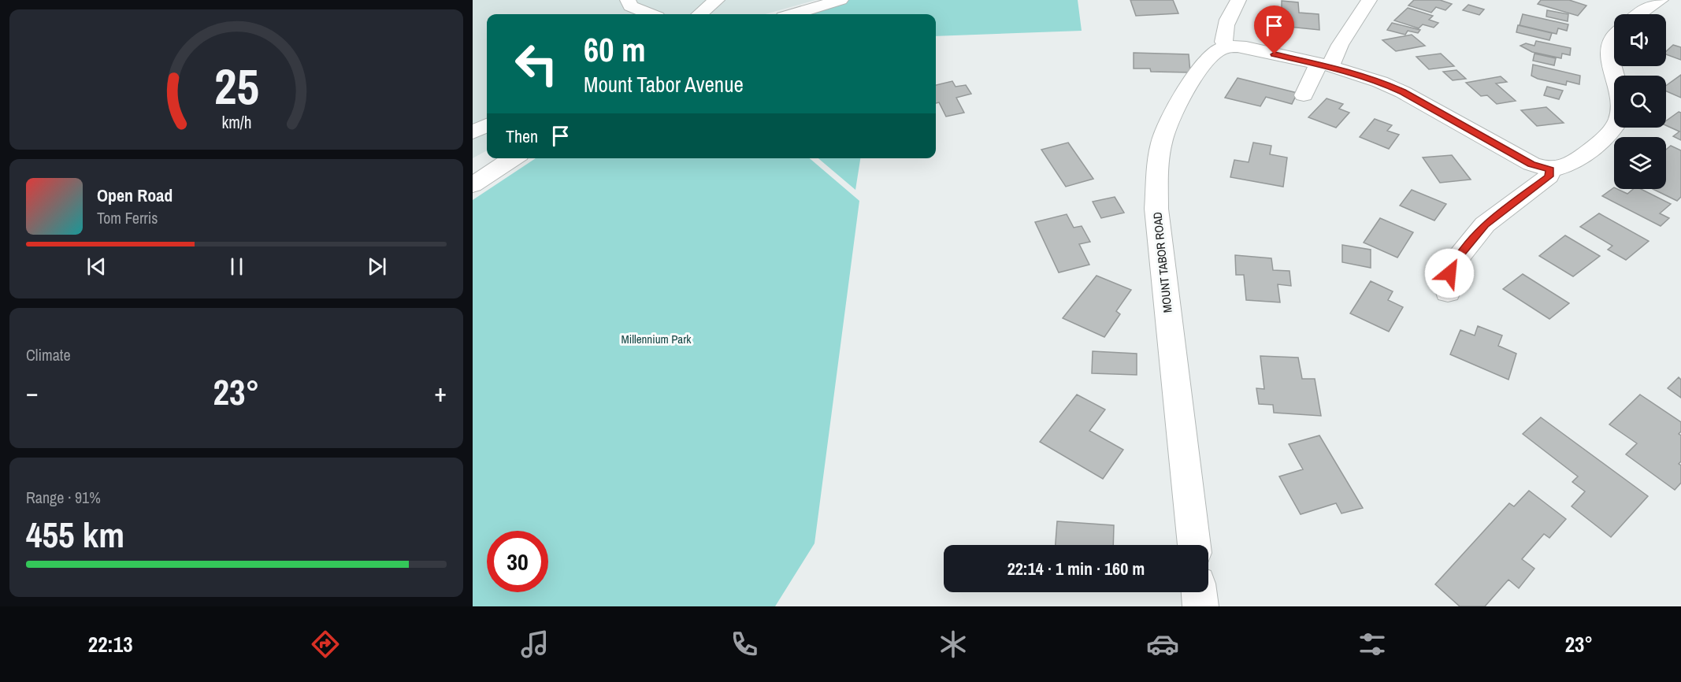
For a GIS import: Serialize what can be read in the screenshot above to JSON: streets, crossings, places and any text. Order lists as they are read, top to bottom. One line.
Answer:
{"streets":{"street":["MOUNT TABOR ROAD"]},"parks":["Millennium Park"],"page":{"turn":["60 m","Mount Tabor Avenue"],"then":"Then","song":["Open Road","Tom Ferris"],"tile":["Climate",["Range · 91%","455 km"]],"heat":["−","23°","+"],"limit":"30","trip":"22:14 · 1 min · 160 m","tabs":["22:13","23°"],"gauge":["25","km/h"]}}
